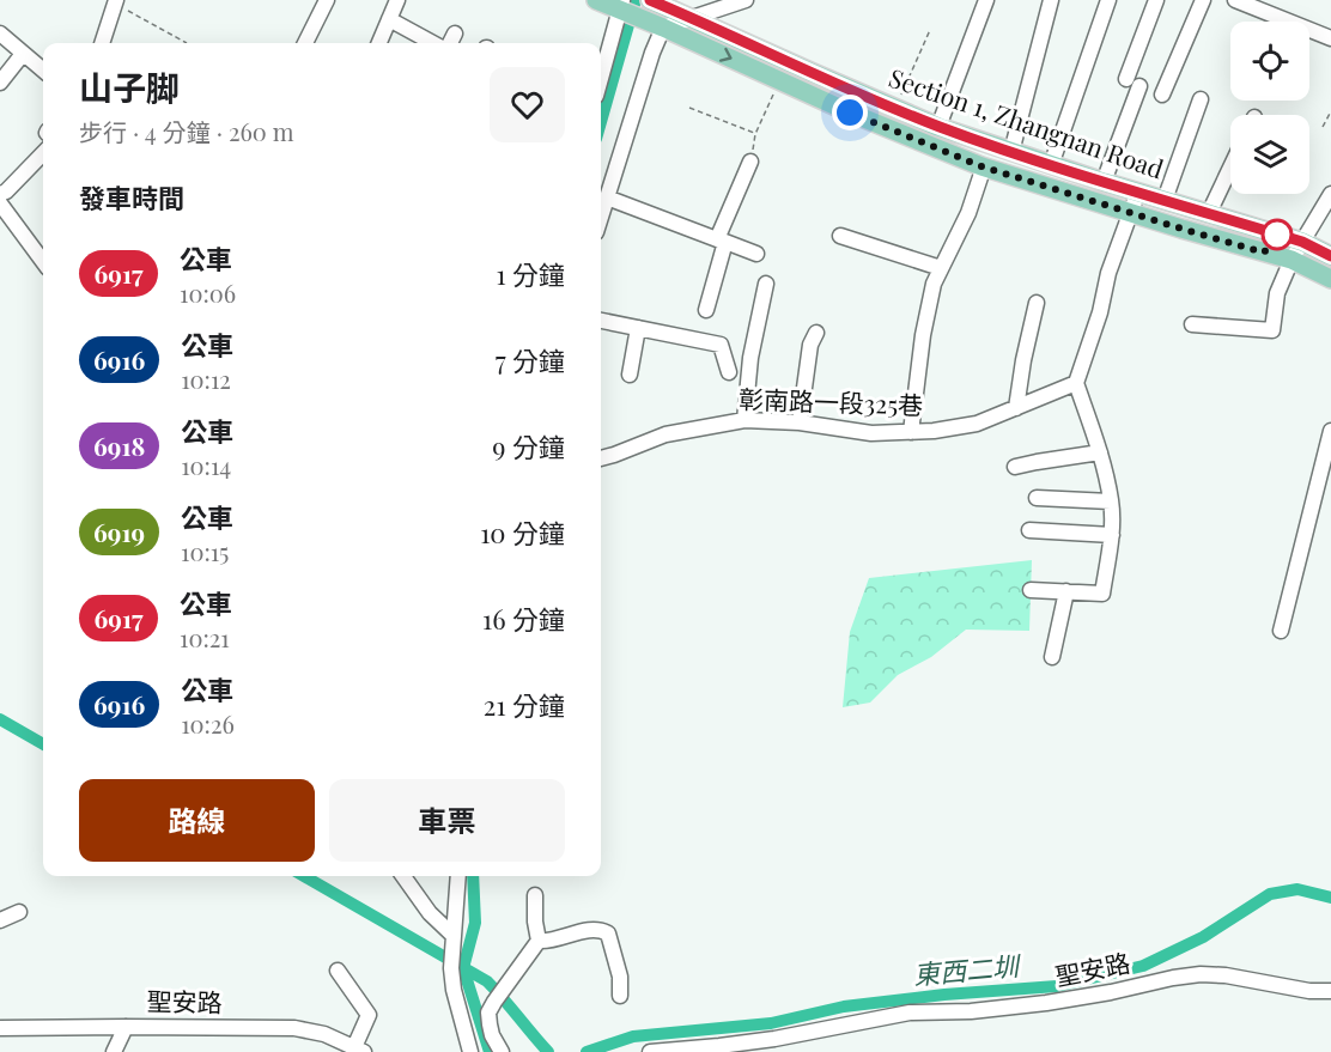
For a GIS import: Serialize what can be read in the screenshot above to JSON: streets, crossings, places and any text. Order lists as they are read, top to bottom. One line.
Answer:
{"streets":{"main road":["Section 1, Zhangnan Road"],"street":["彰南路一段325巷","聖安路"]},"water":["東西二圳"],"lines":["bus line 6917"],"page":{"heading":[["山子脚","步行 · 4 分鐘 · 260 m"],"發車時間"],"list":[{"mark":"6917","name":"公車","note":"10:06","value":"1 分鐘"},{"mark":"6916","name":"公車","note":"10:12","value":"7 分鐘"},{"mark":"6918","name":"公車","note":"10:14","value":"9 分鐘"},{"mark":"6919","name":"公車","note":"10:15","value":"10 分鐘"},{"mark":"6917","name":"公車","note":"10:21","value":"16 分鐘"},{"mark":"6916","name":"公車","note":"10:26","value":"21 分鐘"}],"buttons":["路線","車票"]}}
